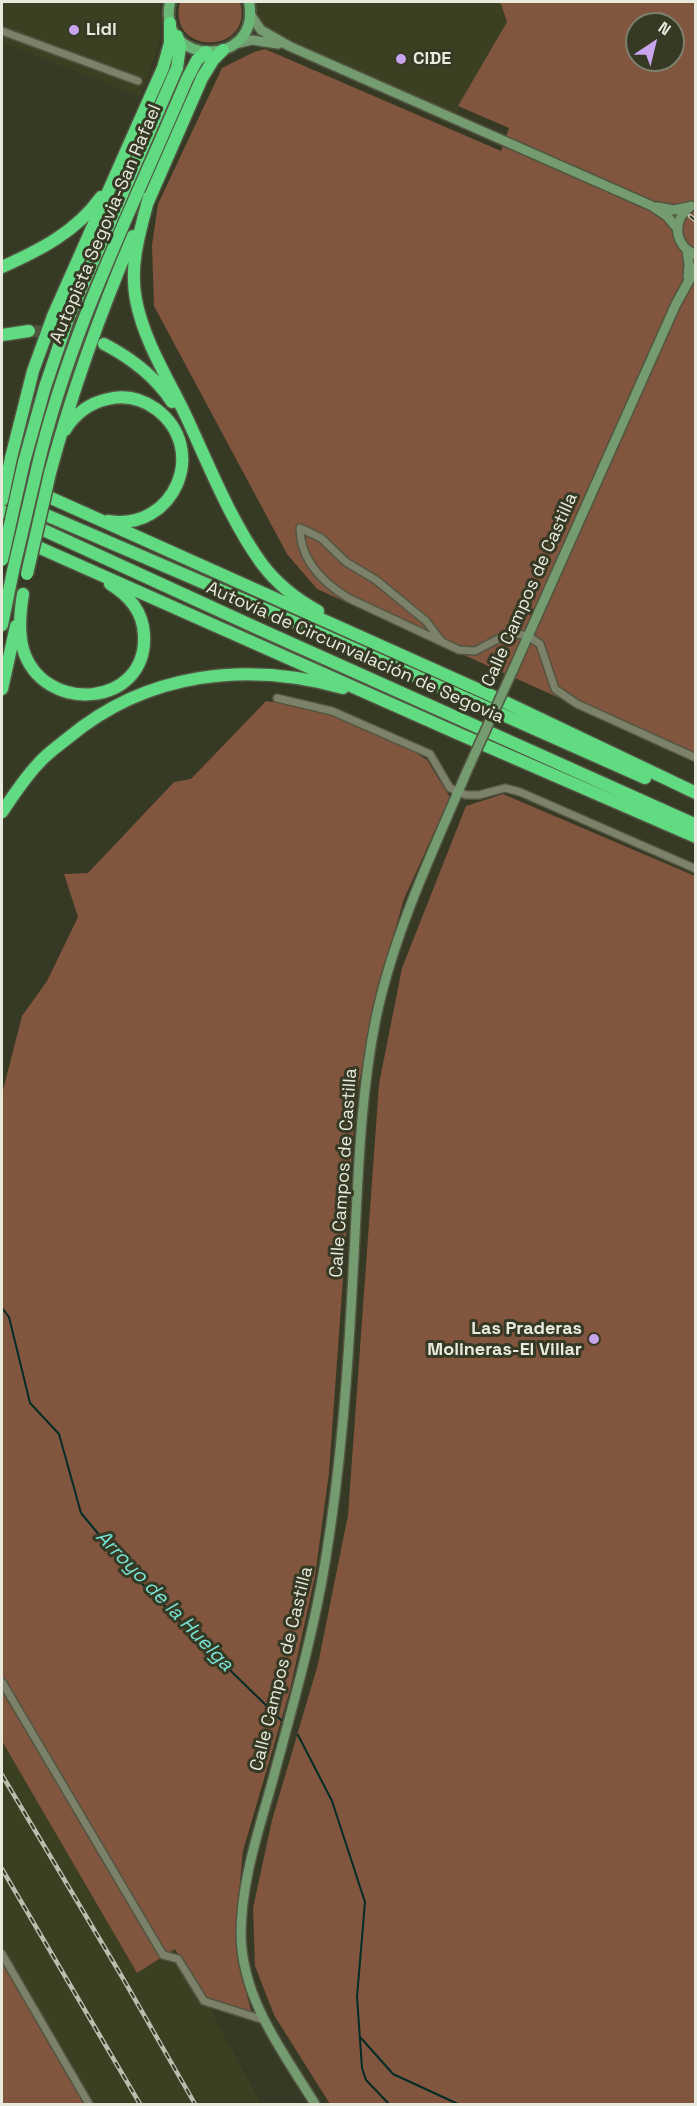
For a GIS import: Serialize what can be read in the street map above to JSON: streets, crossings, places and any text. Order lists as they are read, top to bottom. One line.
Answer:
{"streets":{"highway":["Autopista Segovia-San Rafael","Autovía de Circunvalación de Segovia"],"main road":["Calle Campos de Castilla"]},"water":["Arroyo de la Huelga"],"places":["Lidl","CIDE","Las Praderas Molineras-El Villar"],"north":"top right"}
